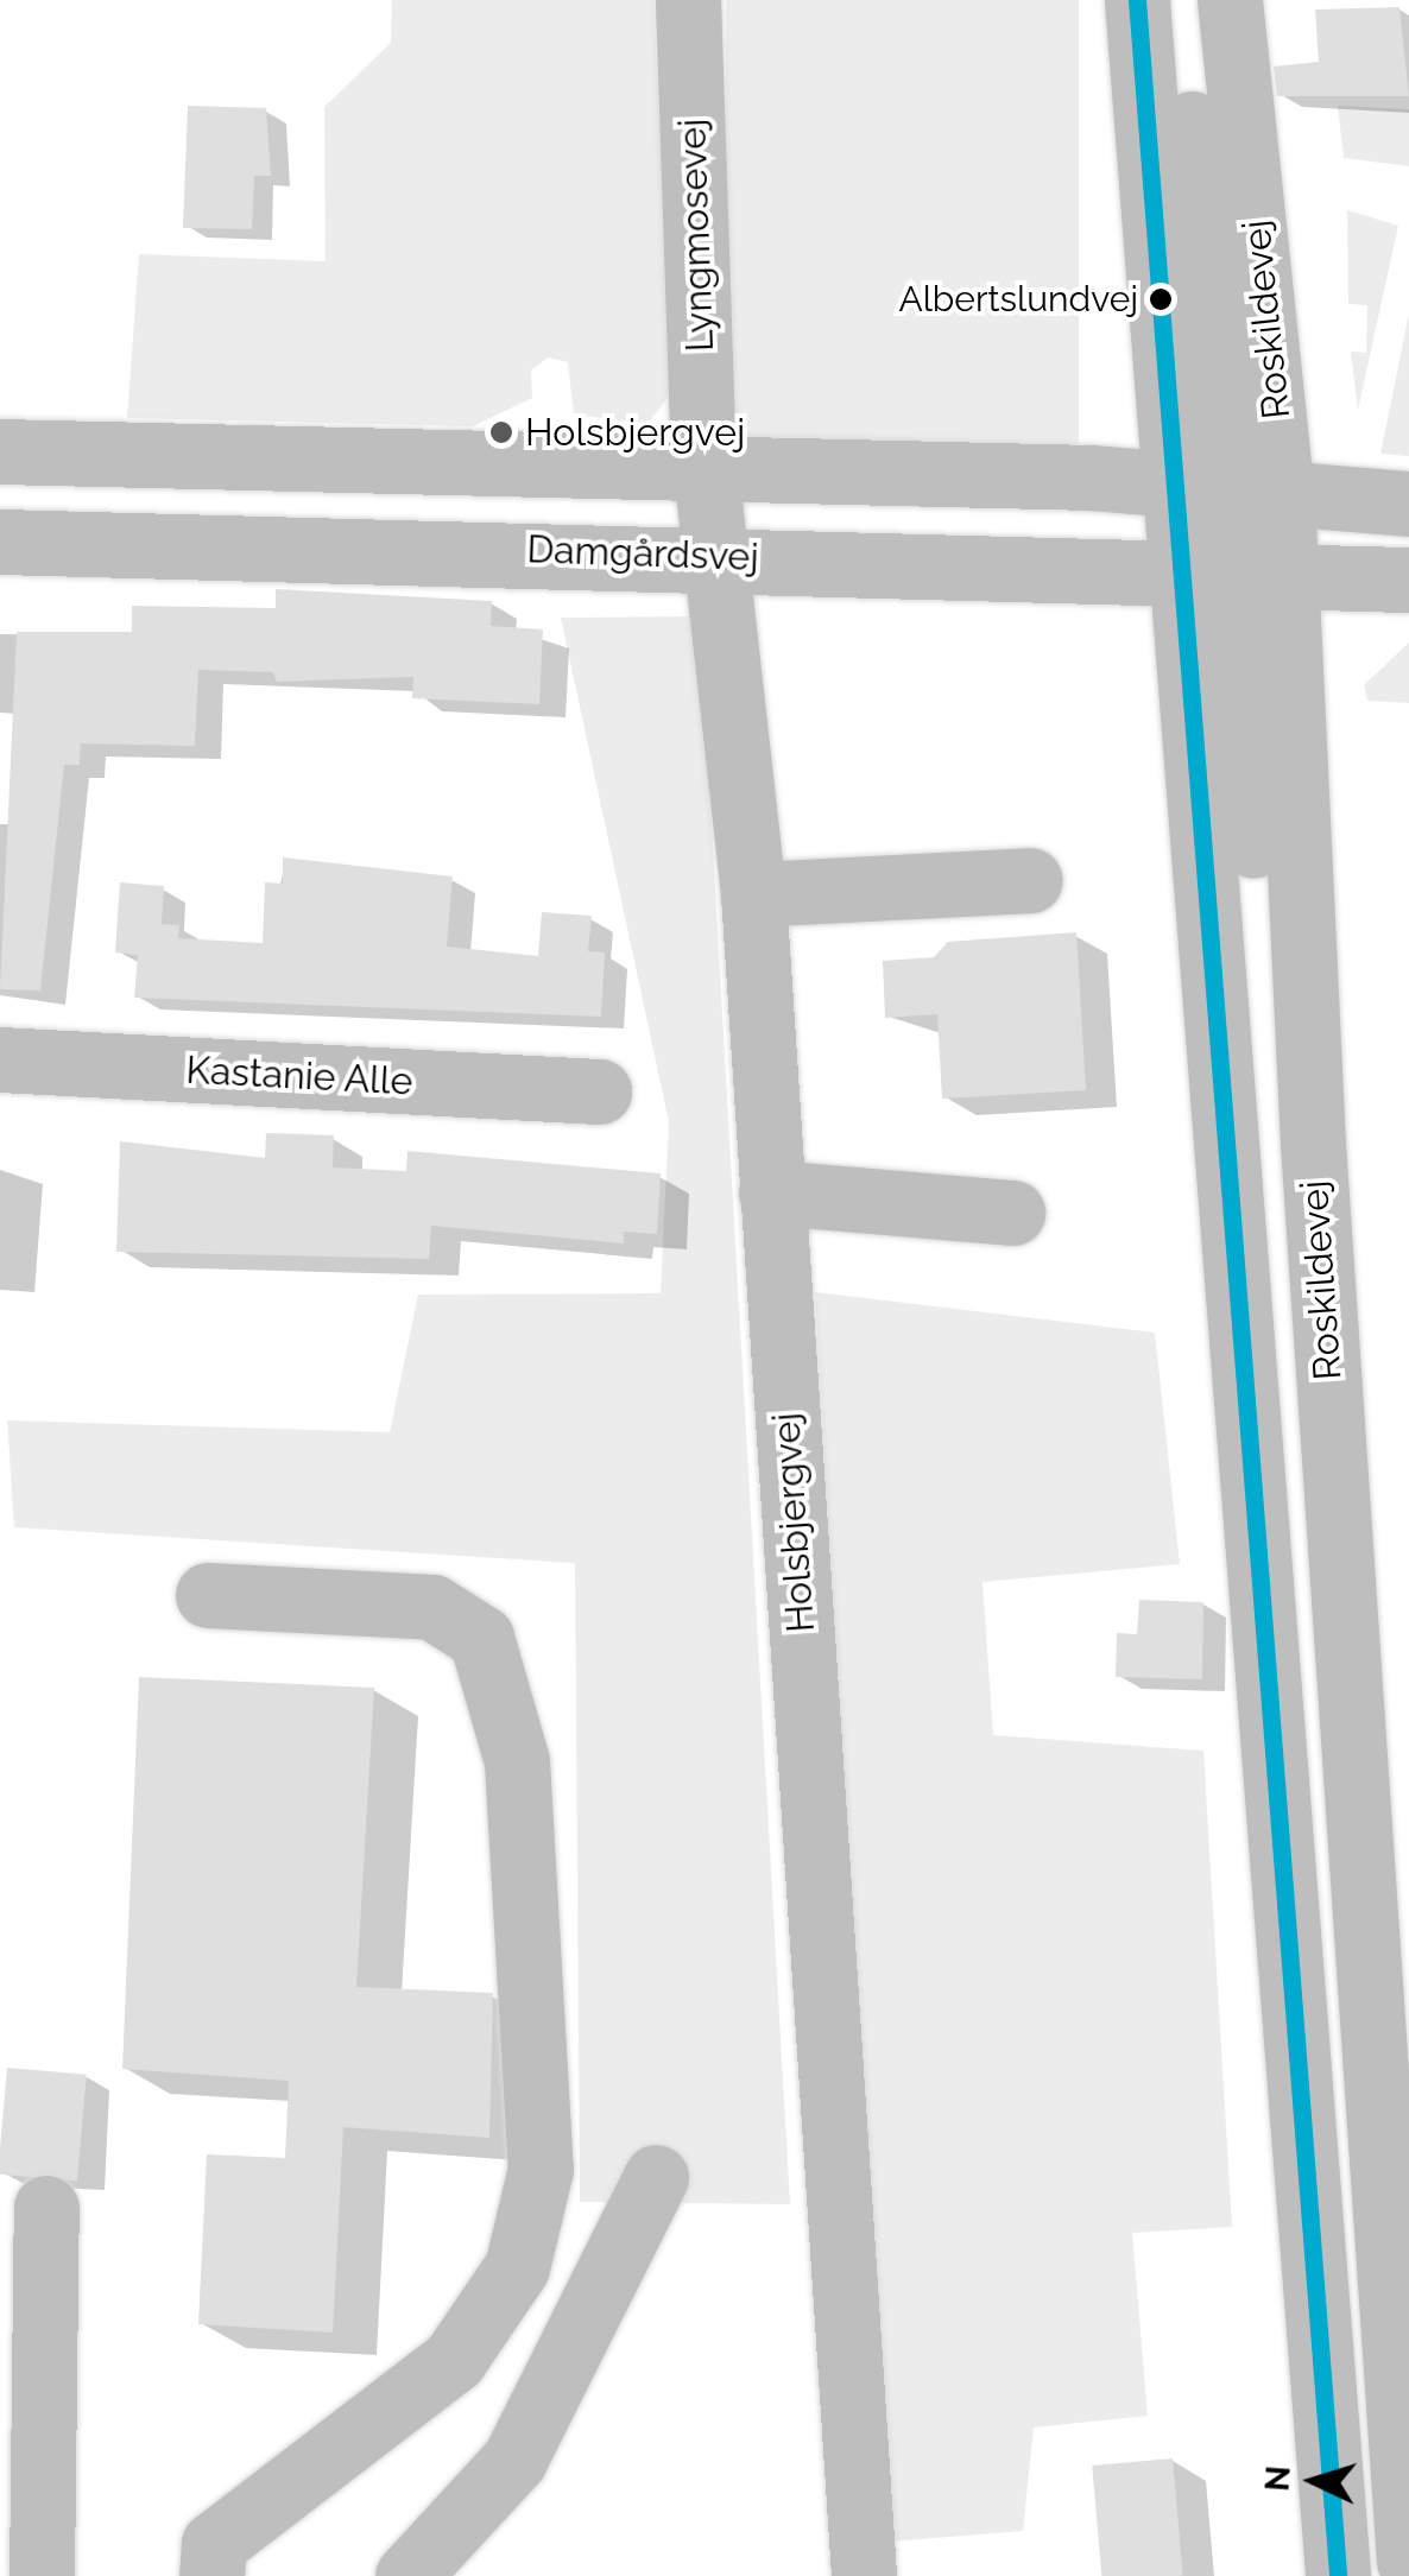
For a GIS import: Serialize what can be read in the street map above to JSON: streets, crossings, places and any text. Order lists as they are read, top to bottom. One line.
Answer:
{"streets":{"main road":["Lyngmosevej","Roskildevej","Damgårdsvej","Kastanie Alle","Holsbjergvej"]},"crossings":[["Lyngmosevej","Holsbjergvej"],["Roskildevej","Damgårdsvej"],["Damgårdsvej","Holsbjergvej"]],"places":["Albertslundvej","Holsbjergvej"],"north":"left"}
